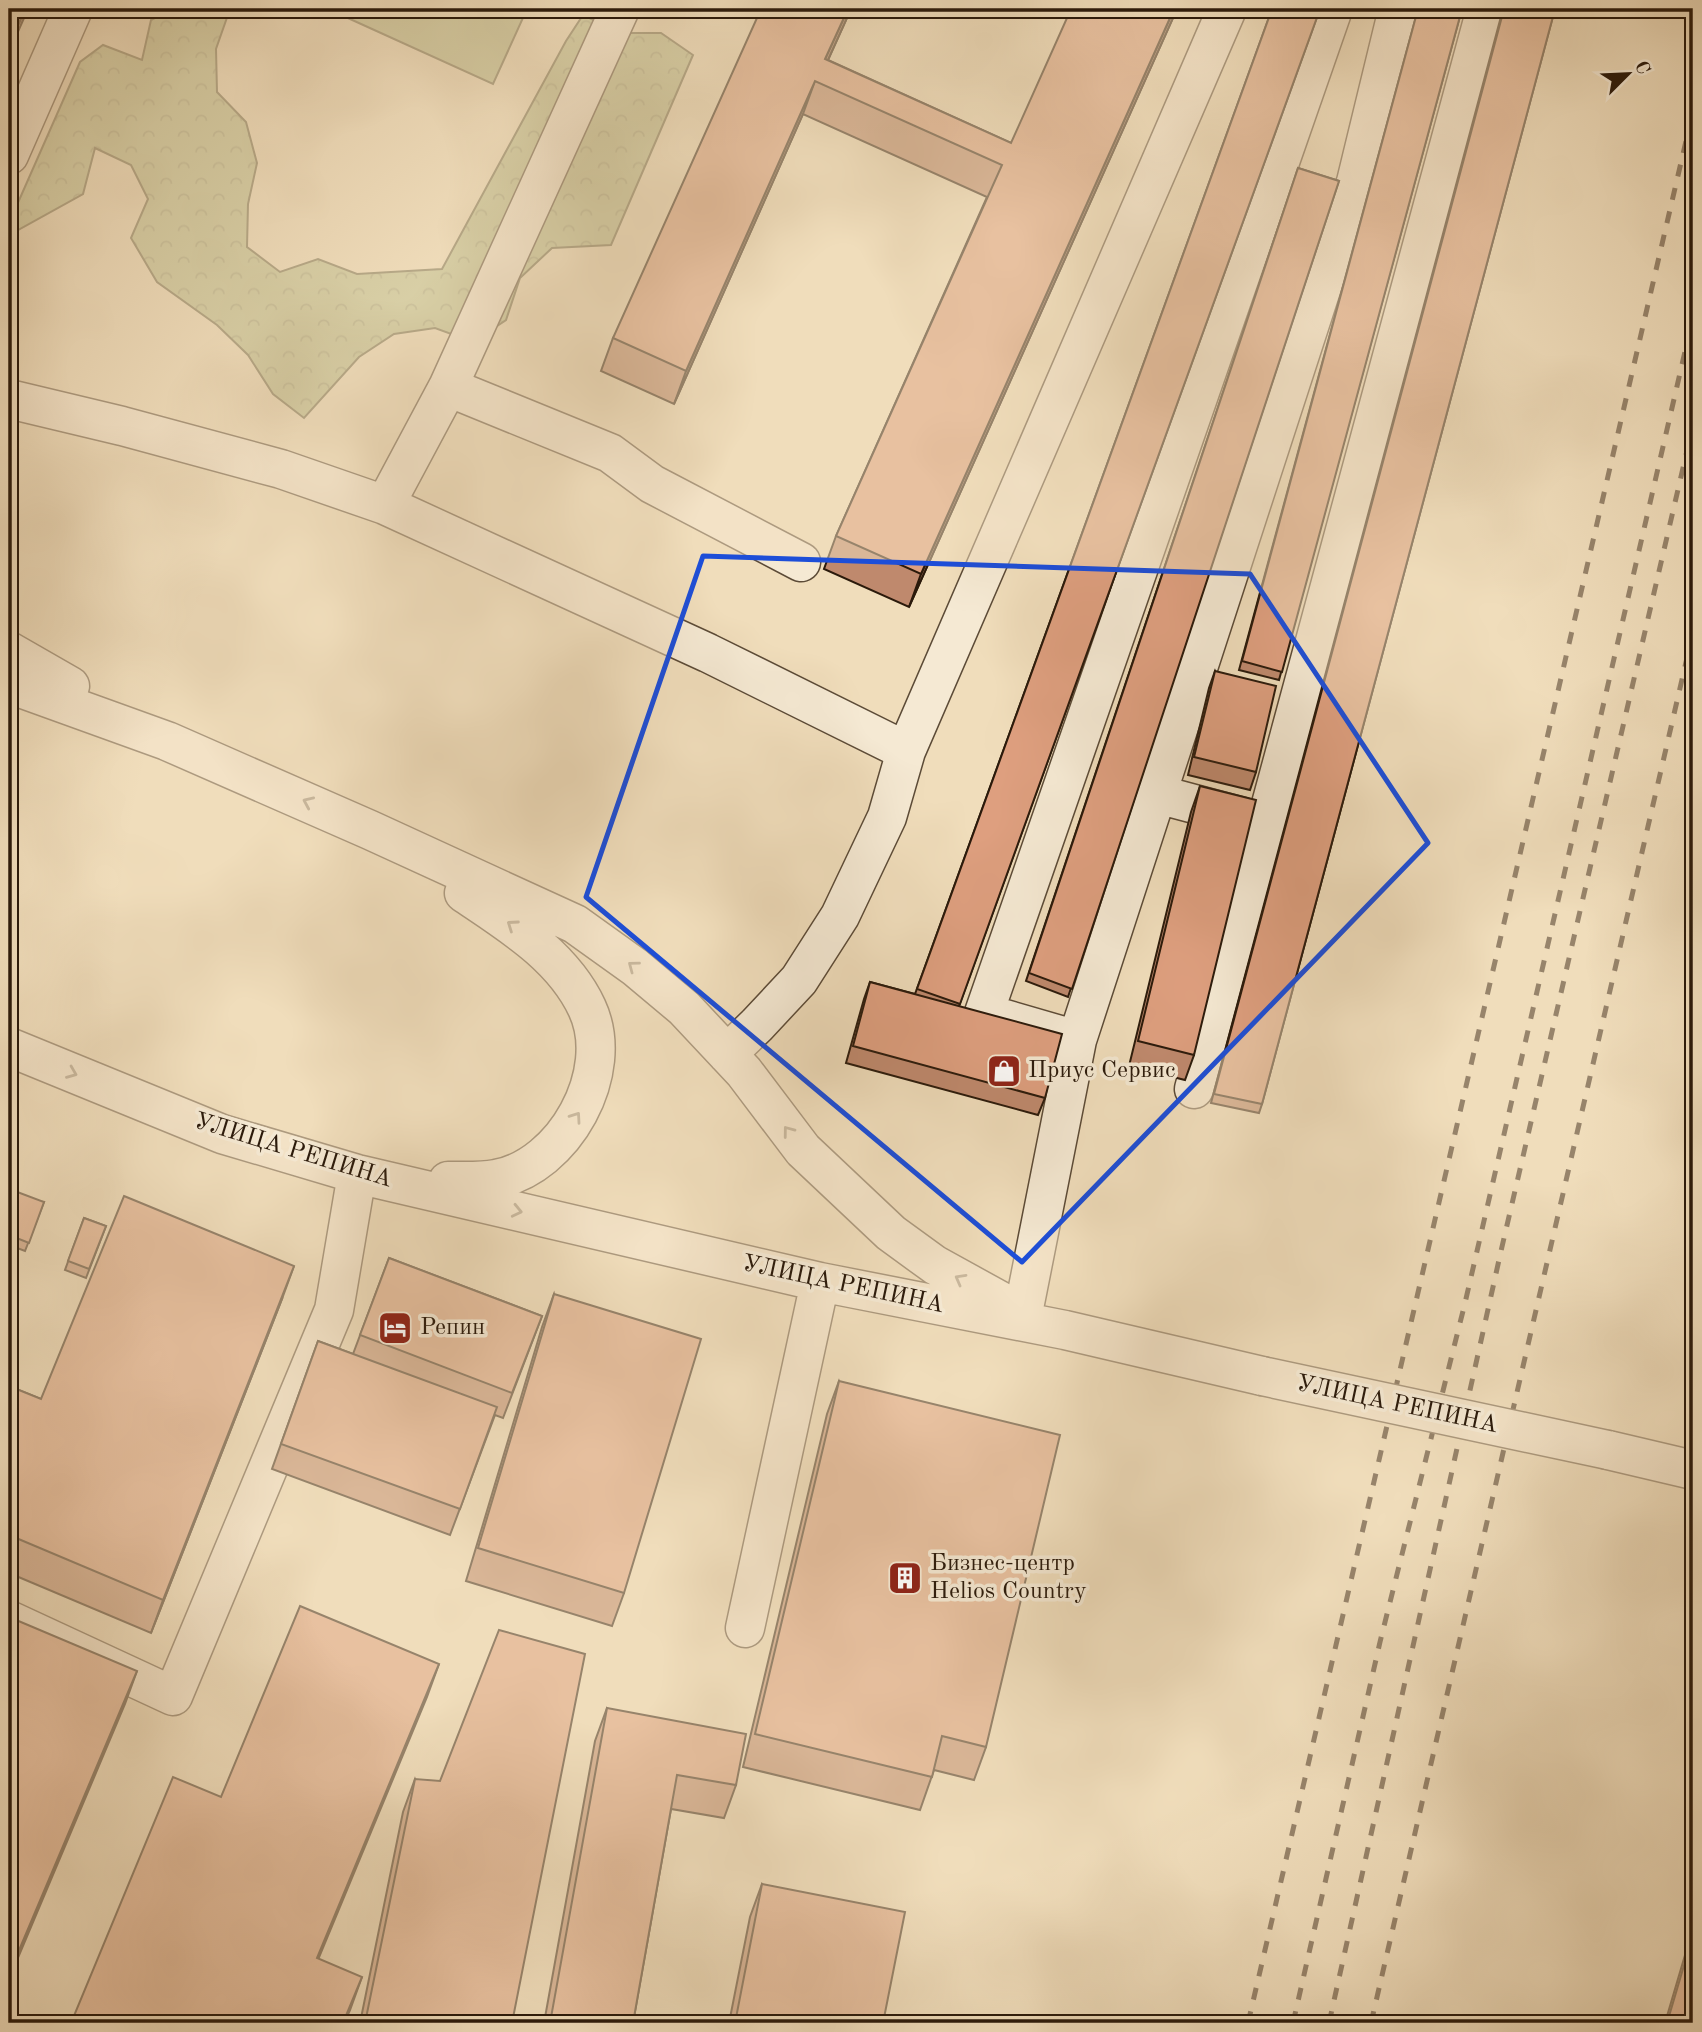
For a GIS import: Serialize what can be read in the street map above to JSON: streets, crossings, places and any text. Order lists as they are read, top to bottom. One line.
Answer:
{"streets":{"street":["УЛИЦА РЕПИНА"]},"places":{"shop":["Приус Сервис"],"hotel":["Репин"],"building":["Бизнес-центр Helios Country"]},"north":"top right"}
